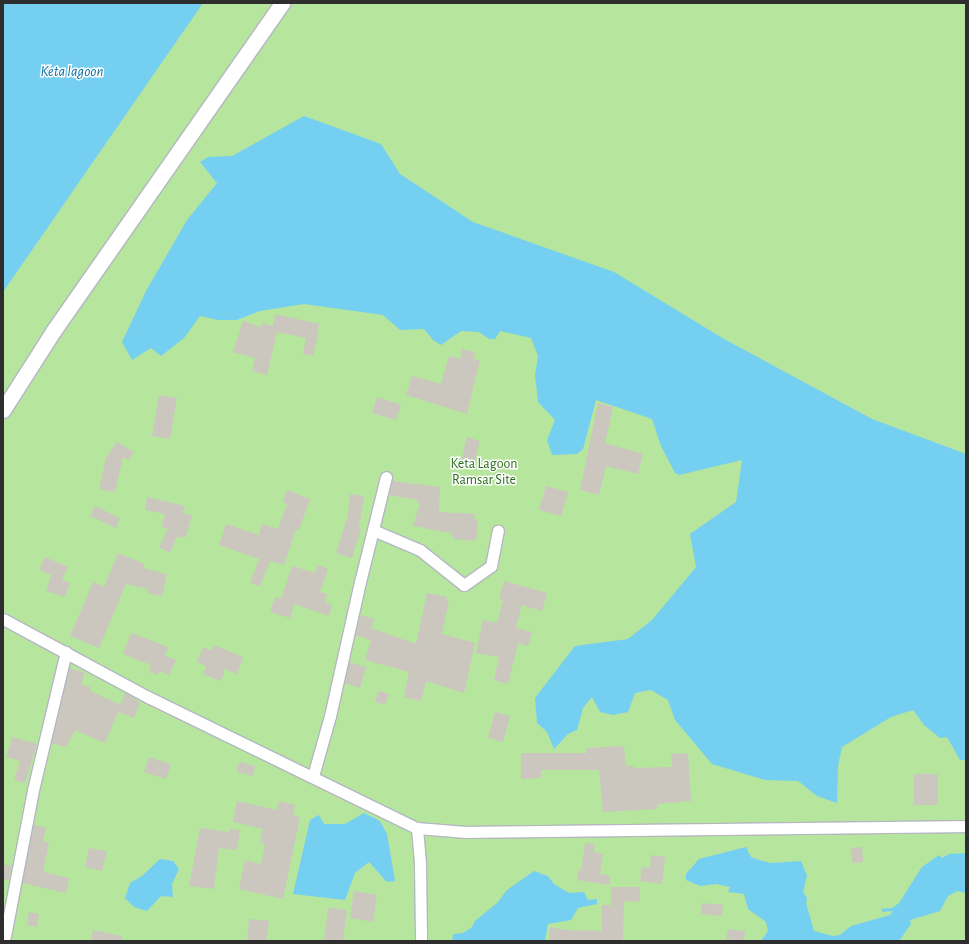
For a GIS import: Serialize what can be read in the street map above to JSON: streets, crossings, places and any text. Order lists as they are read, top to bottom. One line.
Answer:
{"water":["Keta lagoon"],"parks":["Keta Lagoon Ramsar Site"]}
